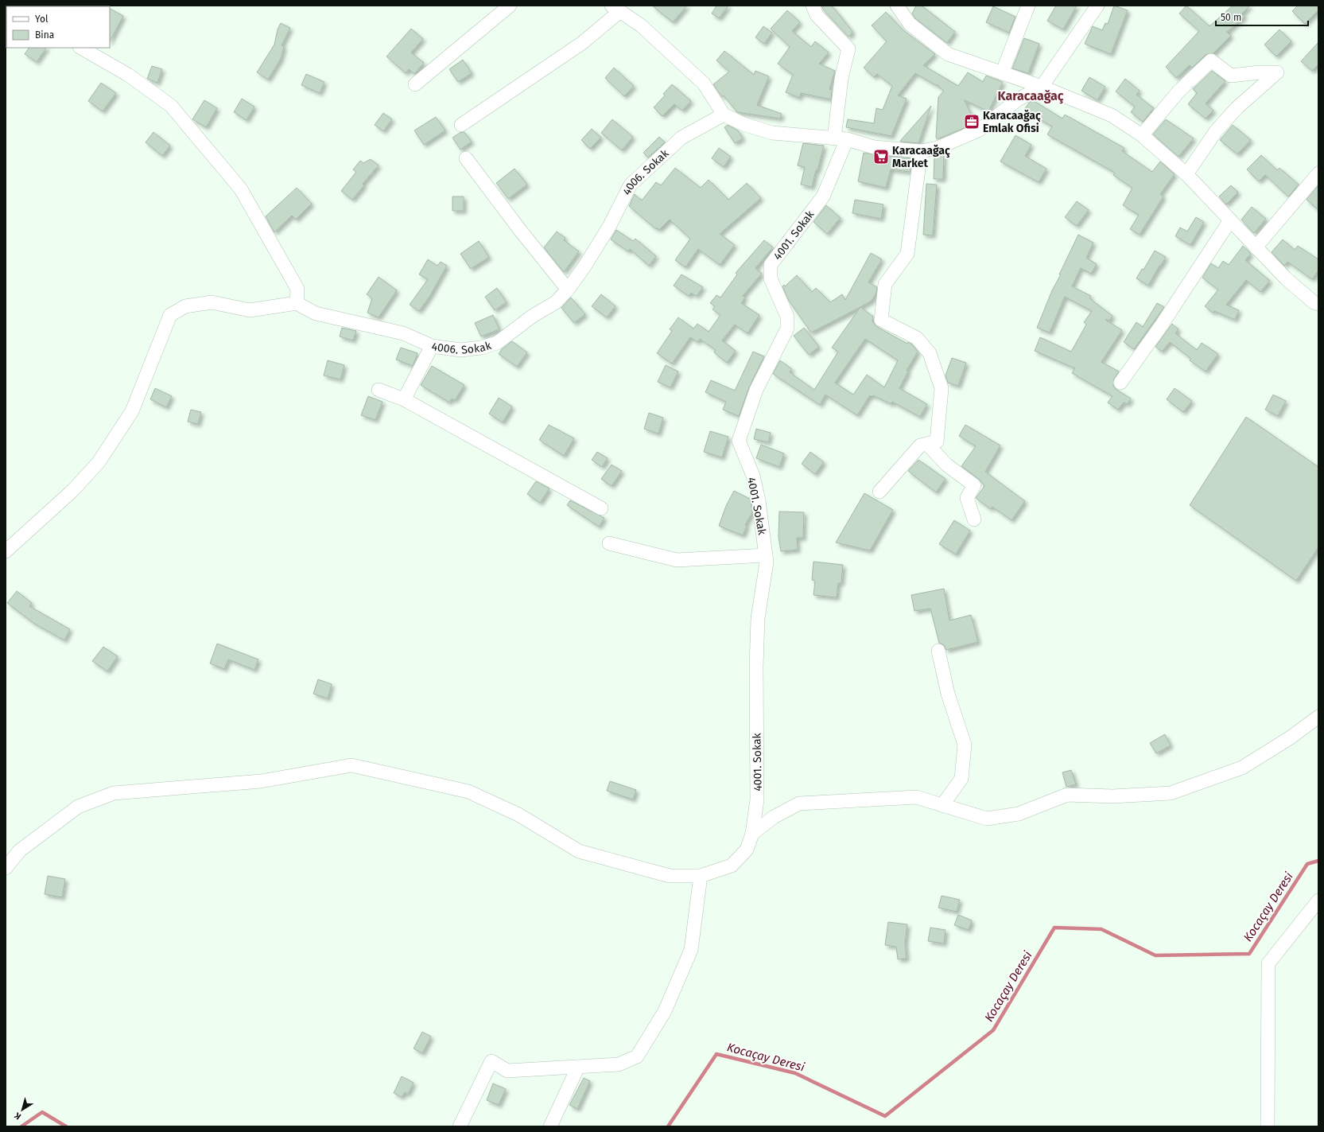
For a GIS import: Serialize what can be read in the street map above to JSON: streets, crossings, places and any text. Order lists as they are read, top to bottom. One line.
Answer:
{"streets":{"street":["4006. Sokak","4001. Sokak"]},"districts":["Karacaağaç"],"water":["Kocaçay Deresi"],"places":{"office":["Karacaağaç Emlak Ofisi"],"supermarket":["Karacaağaç Market"]},"legend":["Yol","Bina"],"scale_bar":"50 m","north":"bottom left"}
